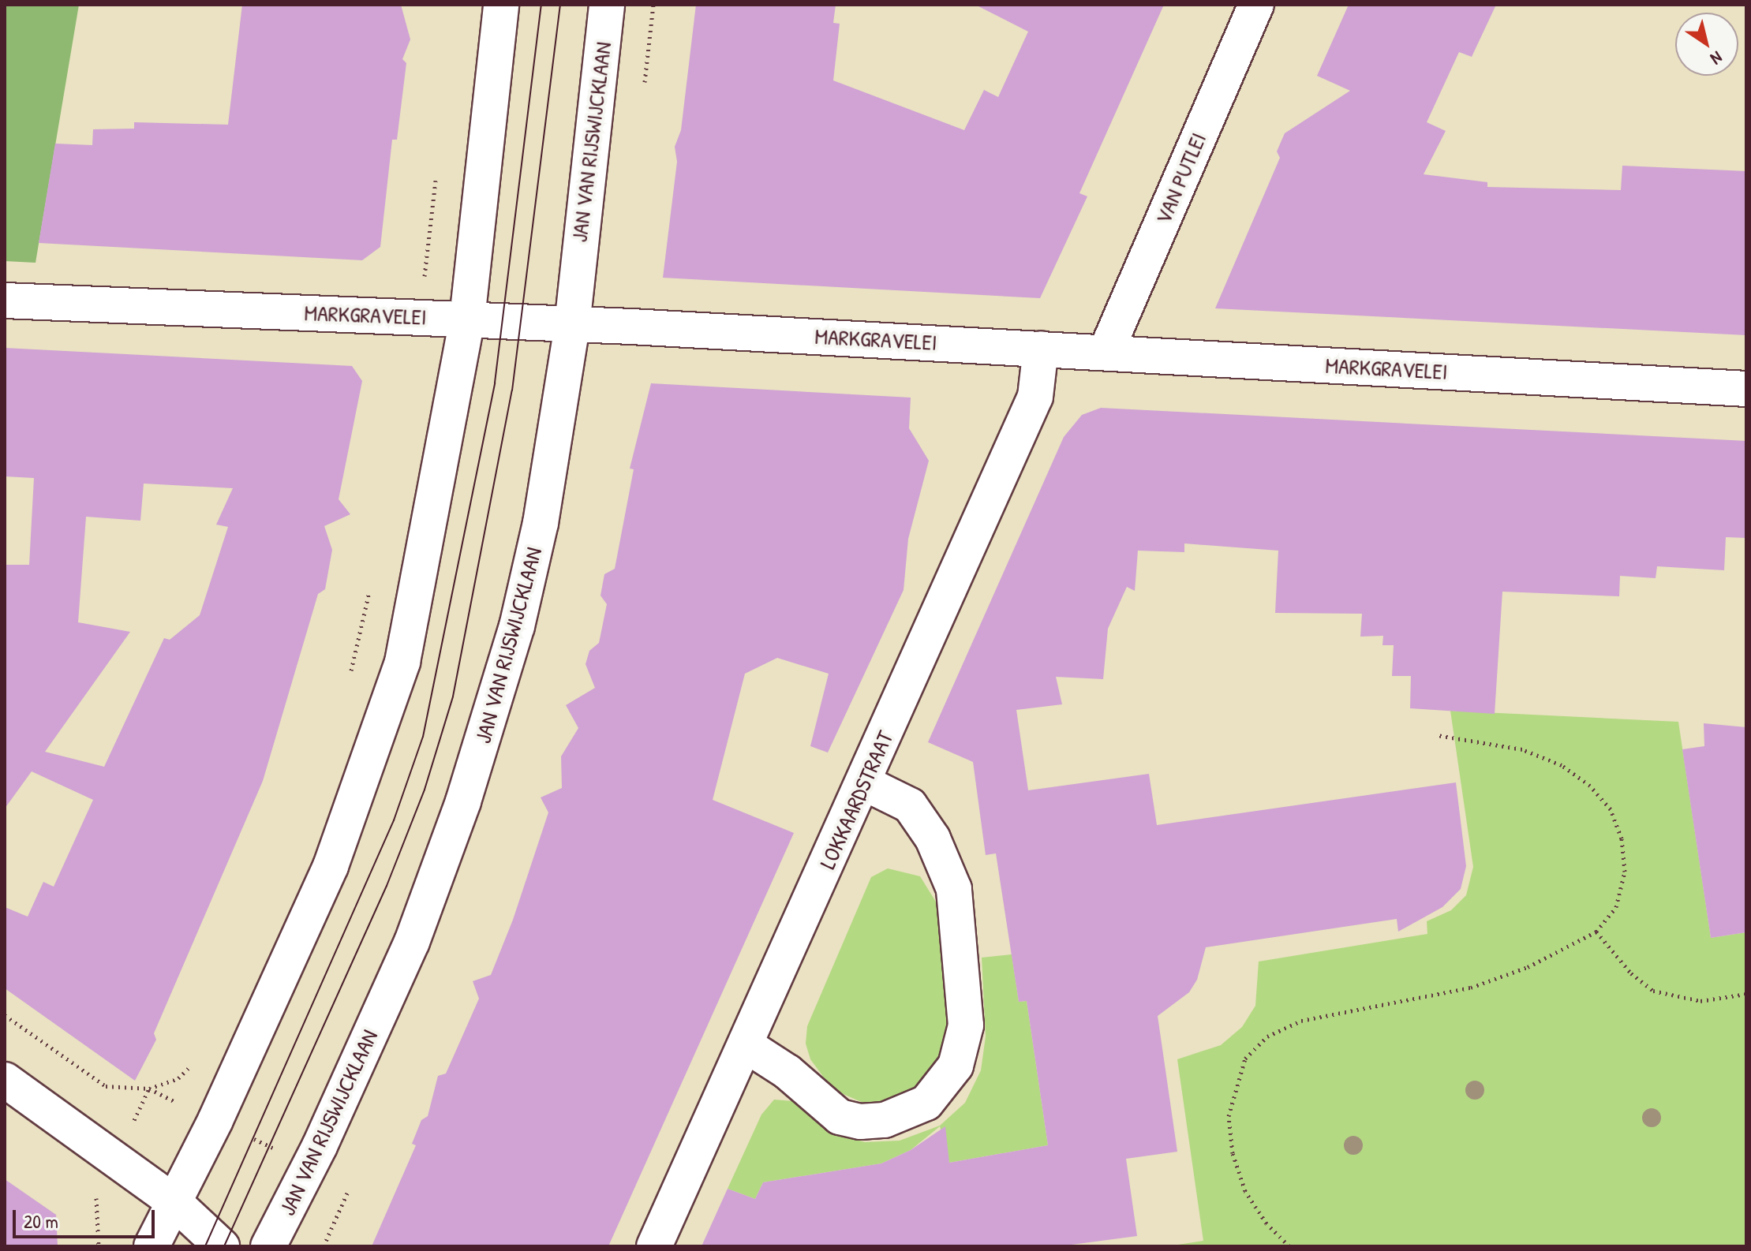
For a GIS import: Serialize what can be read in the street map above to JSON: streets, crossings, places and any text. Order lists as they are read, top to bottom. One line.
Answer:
{"streets":{"street":["JAN VAN RIJSWIJCKLAAN","VAN PUTLEI","MARKGRAVELEI","LOKKAARDSTRAAT"]},"crossings":[["JAN VAN RIJSWIJCKLAAN","MARKGRAVELEI"],["VAN PUTLEI","MARKGRAVELEI"],["MARKGRAVELEI","LOKKAARDSTRAAT"]],"scale_bar":"20 m","north":"bottom right"}
